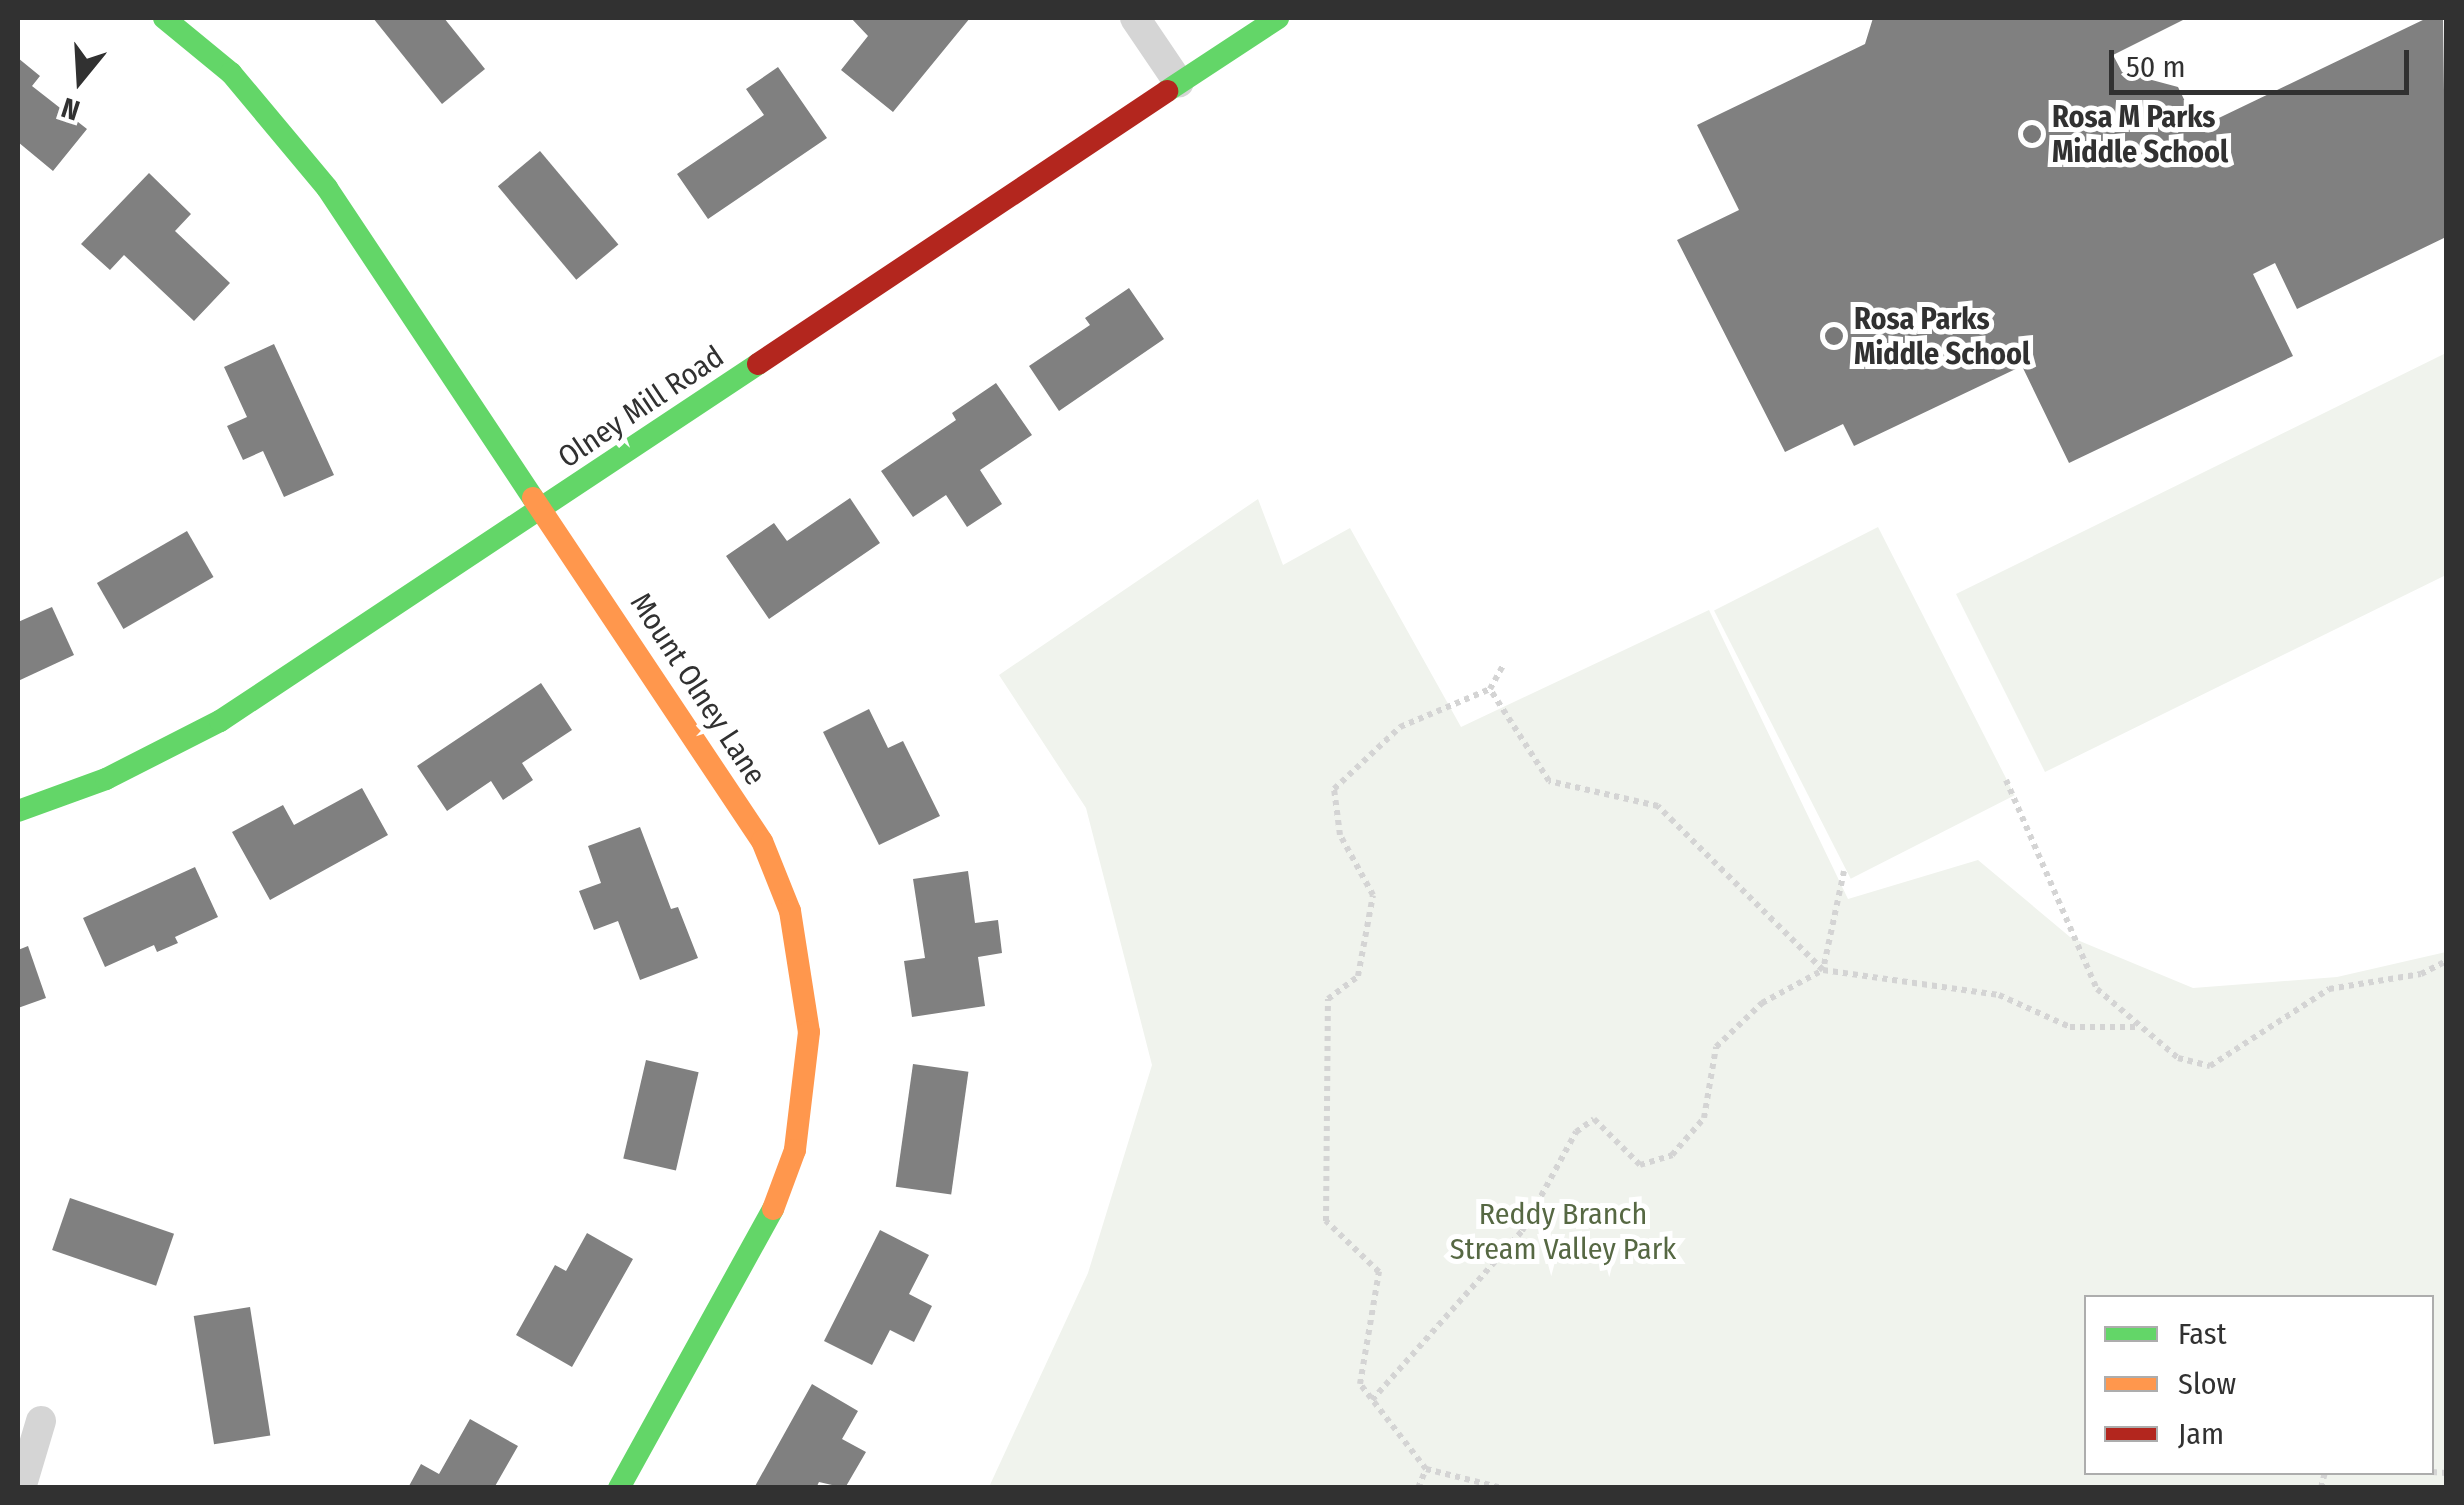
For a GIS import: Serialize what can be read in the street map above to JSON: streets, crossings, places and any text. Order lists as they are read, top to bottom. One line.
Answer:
{"streets":{"street":["Olney Mill Road","Mount Olney Lane"]},"crossings":[["Olney Mill Road","Mount Olney Lane"]],"parks":["Reddy Branch Stream Valley Park"],"places":["Rosa M Parks Middle School","Rosa Parks Middle School"],"legend":["Fast","Slow","Jam"],"scale_bar":"50 m","north":"bottom"}
